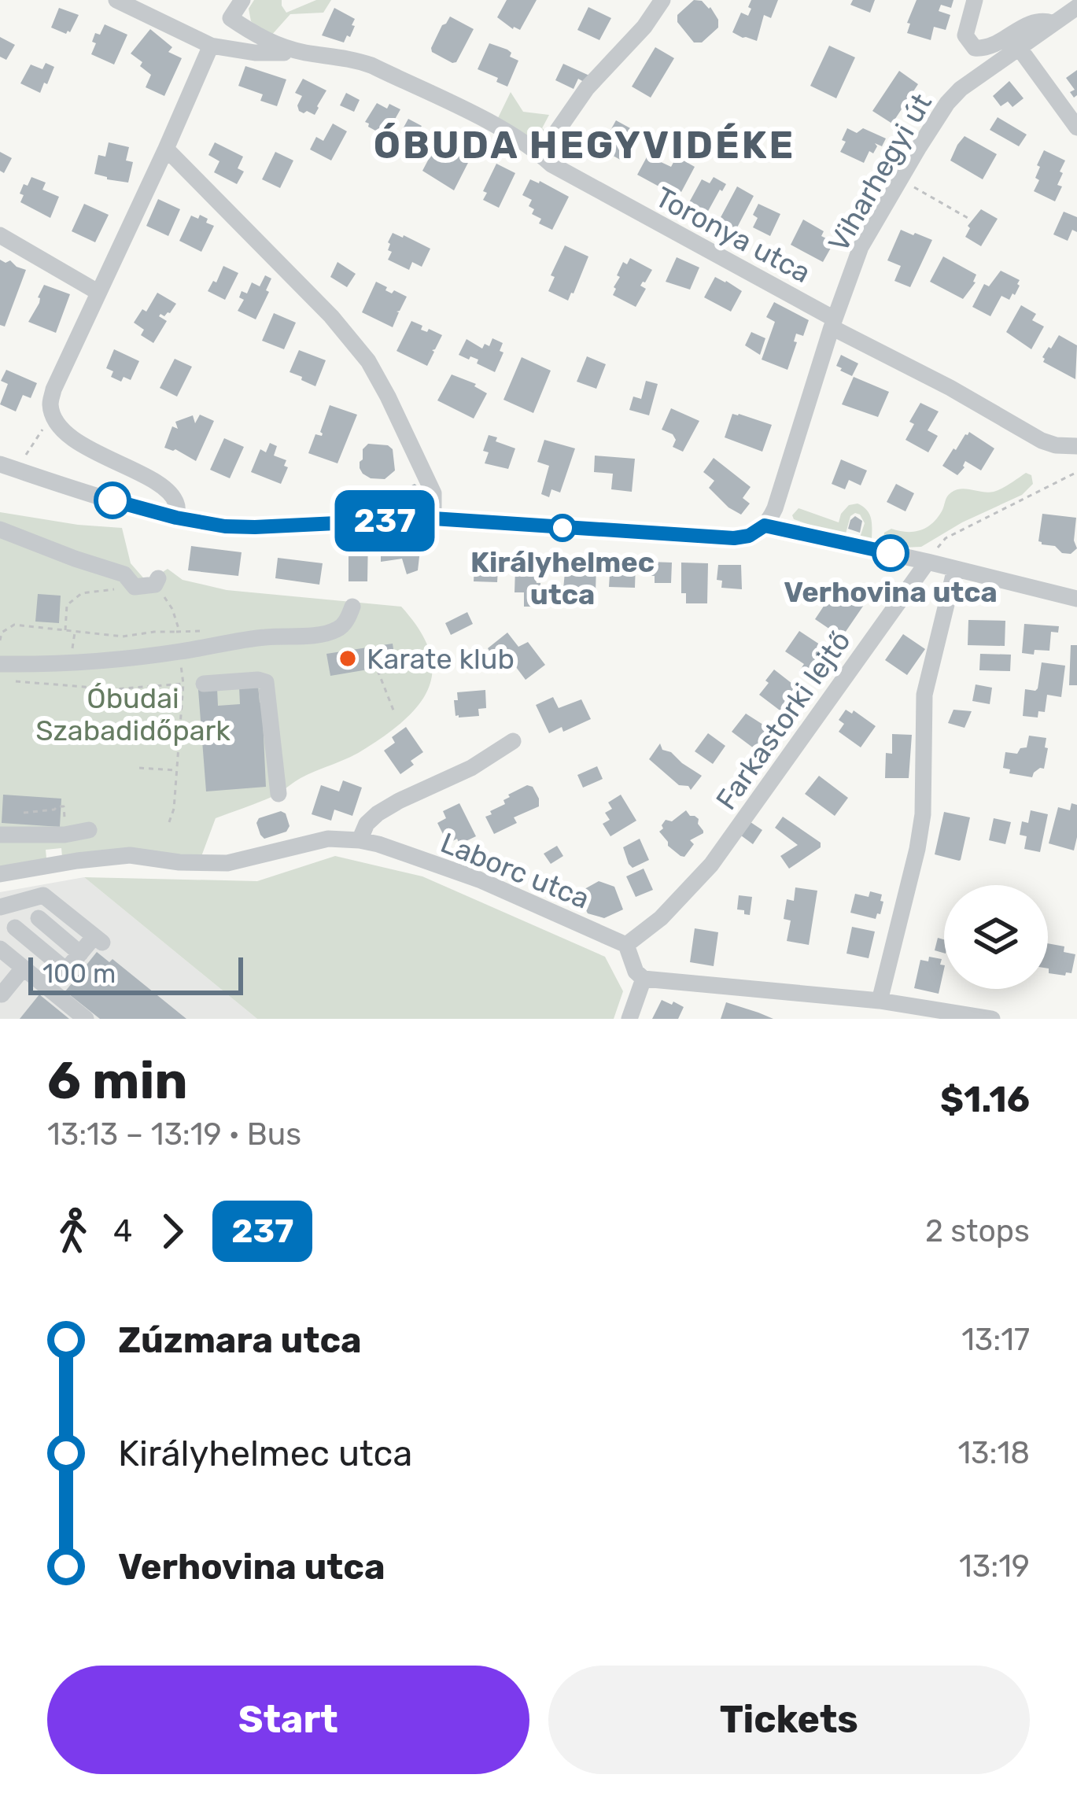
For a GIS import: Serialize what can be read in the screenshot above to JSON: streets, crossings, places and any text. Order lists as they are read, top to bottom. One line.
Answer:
{"streets":{"street":["Viharhegyi út","Toronya utca","Farkastorki lejtő","Laborc utca"]},"crossings":[["Viharhegyi út","Toronya utca"],["Farkastorki lejtő","Laborc utca"]],"districts":["ÓBUDA HEGYVIDÉKE"],"parks":["Óbudai Szabadidőpark"],"places":["Királyhelmec utca","Verhovina utca","Karate klub"],"lines":["bus line 237"],"scale_bar":"100 m","page":{"on_map":"237","scale":"100 m","heading":["6 min","13:13 – 13:19 · Bus","$1.16"],"legs":["4","237","2 stops"],"list":[{"name":"Zúzmara utca","value":"13:17"},{"name":"Királyhelmec utca","value":"13:18"},{"name":"Verhovina utca","value":"13:19"}],"buttons":["Start","Tickets"]}}
